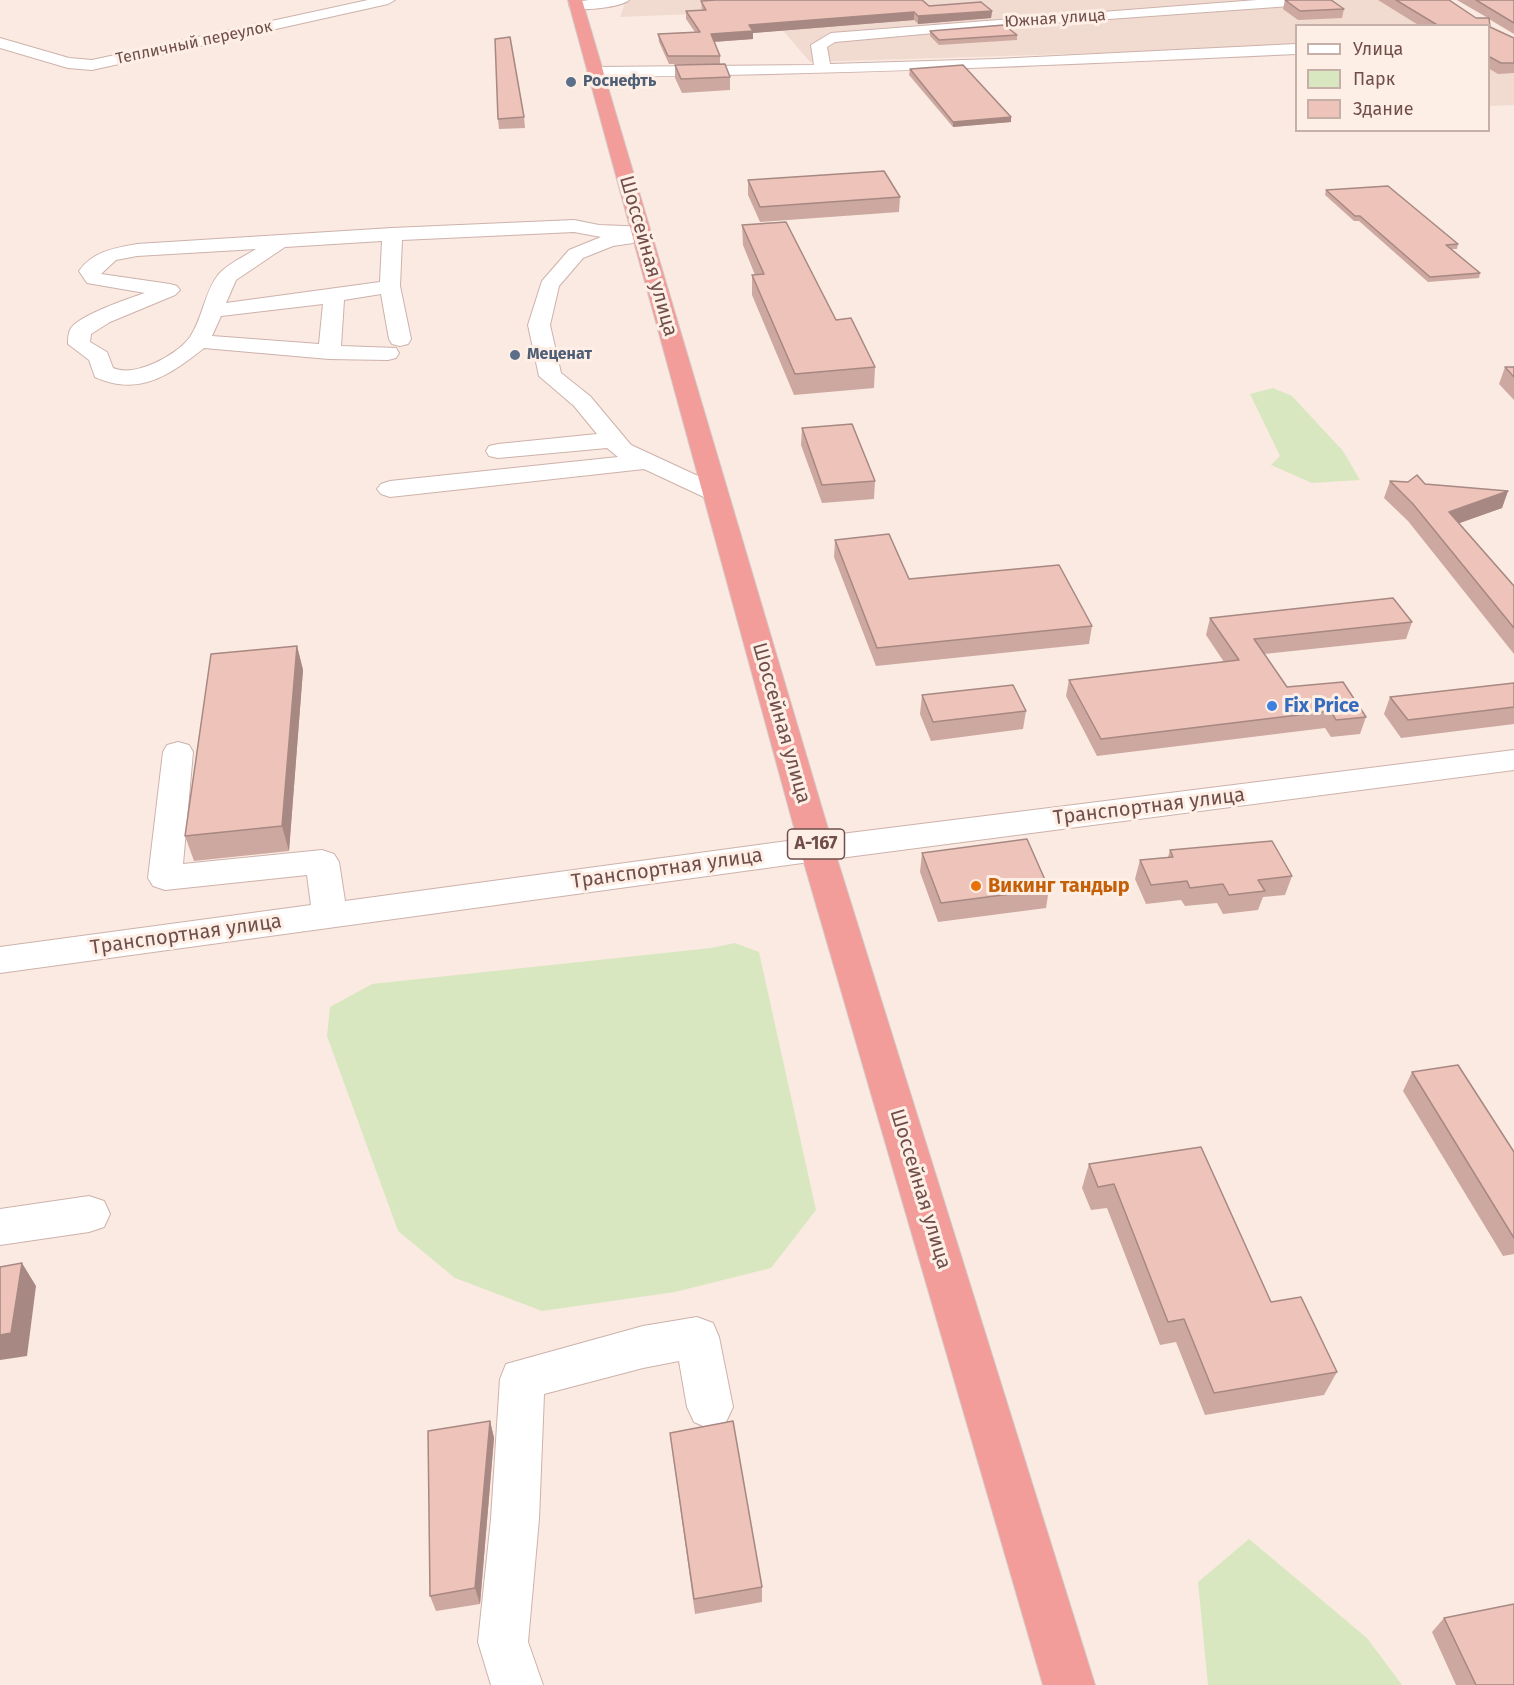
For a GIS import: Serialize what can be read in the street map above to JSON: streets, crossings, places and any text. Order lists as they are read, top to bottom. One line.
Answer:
{"streets":{"highway":["Шоссейная улица","А-167"],"street":["Южная улица","Тепличный переулок","Транспортная улица"]},"crossings":[["Шоссейная улица","Транспортная улица"]],"places":["Роснефть","Меценат","Fix Price","Викинг тандыр"],"legend":["Улица","Парк","Здание"]}
